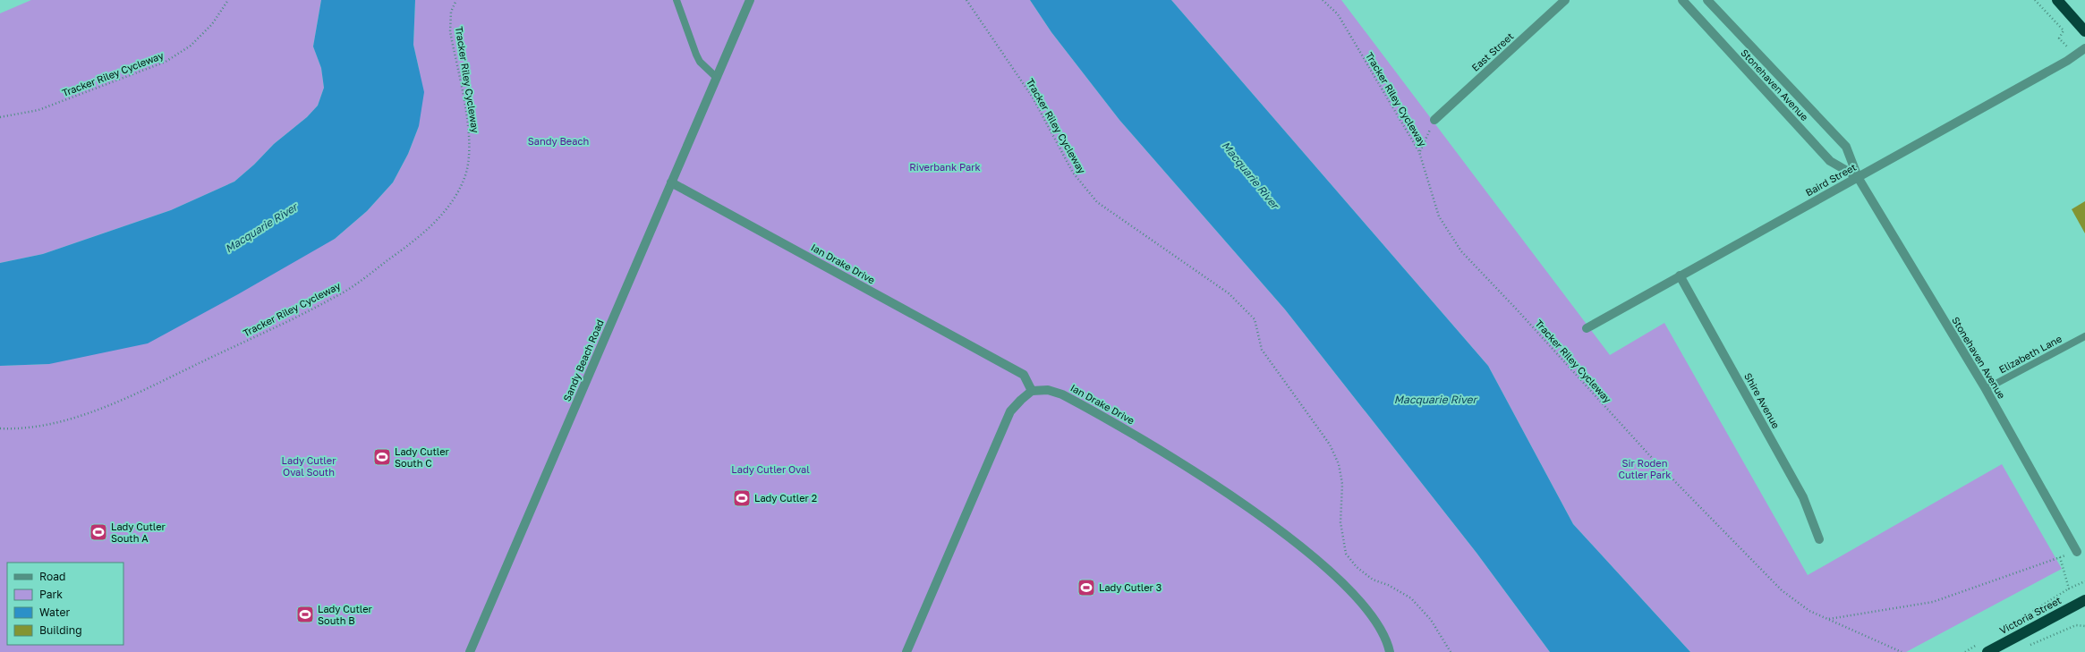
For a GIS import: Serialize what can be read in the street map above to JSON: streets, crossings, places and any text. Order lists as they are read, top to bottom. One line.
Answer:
{"streets":{"highway":["Victoria Street"],"street":["East Street","Stonehaven Avenue","Baird Street","Ian Drake Drive","Sandy Beach Road","Shire Avenue"],"lane":["Elizabeth Lane"],"path":["Tracker Riley Cycleway"]},"crossings":[["Stonehaven Avenue","Baird Street"],["Stonehaven Avenue","Elizabeth Lane"],["Baird Street","Shire Avenue"],["Ian Drake Drive","Sandy Beach Road"]],"water":["Macquarie River"],"parks":["Sandy Beach","Riverbank Park","Lady Cutler Oval South","Sir Roden Cutler Park","Lady Cutler Oval"],"places":{"sports":["Lady Cutler South C","Lady Cutler 2","Lady Cutler South A","Lady Cutler 3","Lady Cutler South B"]},"legend":["Road","Park","Water","Building"]}
